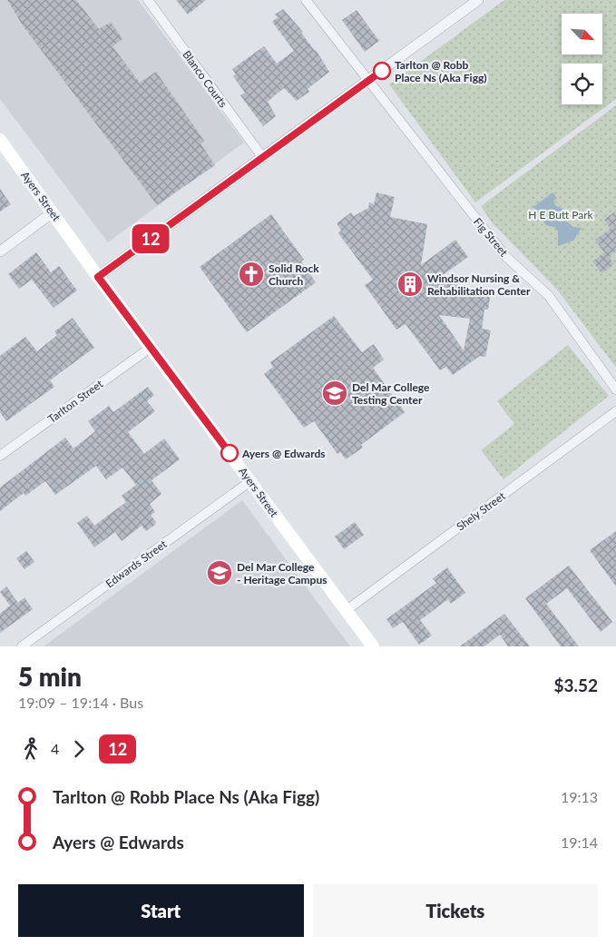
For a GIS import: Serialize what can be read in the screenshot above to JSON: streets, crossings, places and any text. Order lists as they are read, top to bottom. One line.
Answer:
{"streets":{"main road":["Ayers Street"],"street":["Blanco Courts","Fig Street","Tarlton Street","Shely Street","Edwards Street"]},"crossings":[["Ayers Street","Tarlton Street"],["Ayers Street","Shely Street"],["Ayers Street","Edwards Street"]],"parks":["H E Butt Park"],"places":{"other":["Tarlton @ Robb Place Ns (Aka Figg)","Ayers @ Edwards"],"church":["Solid Rock Church"],"building":["Windsor Nursing & Rehabilitation Center"],"school or university":["Del Mar College Testing Center","Del Mar College - Heritage Campus"]},"lines":["bus line 12"],"north":"bottom right","page":{"on_map":"12","heading":["5 min","19:09 – 19:14 · Bus","$3.52"],"legs":["4","12"],"list":[{"name":"Tarlton @ Robb Place Ns (Aka Figg)","value":"19:13"},{"name":"Ayers @ Edwards","value":"19:14"}],"buttons":["Start","Tickets"]}}
